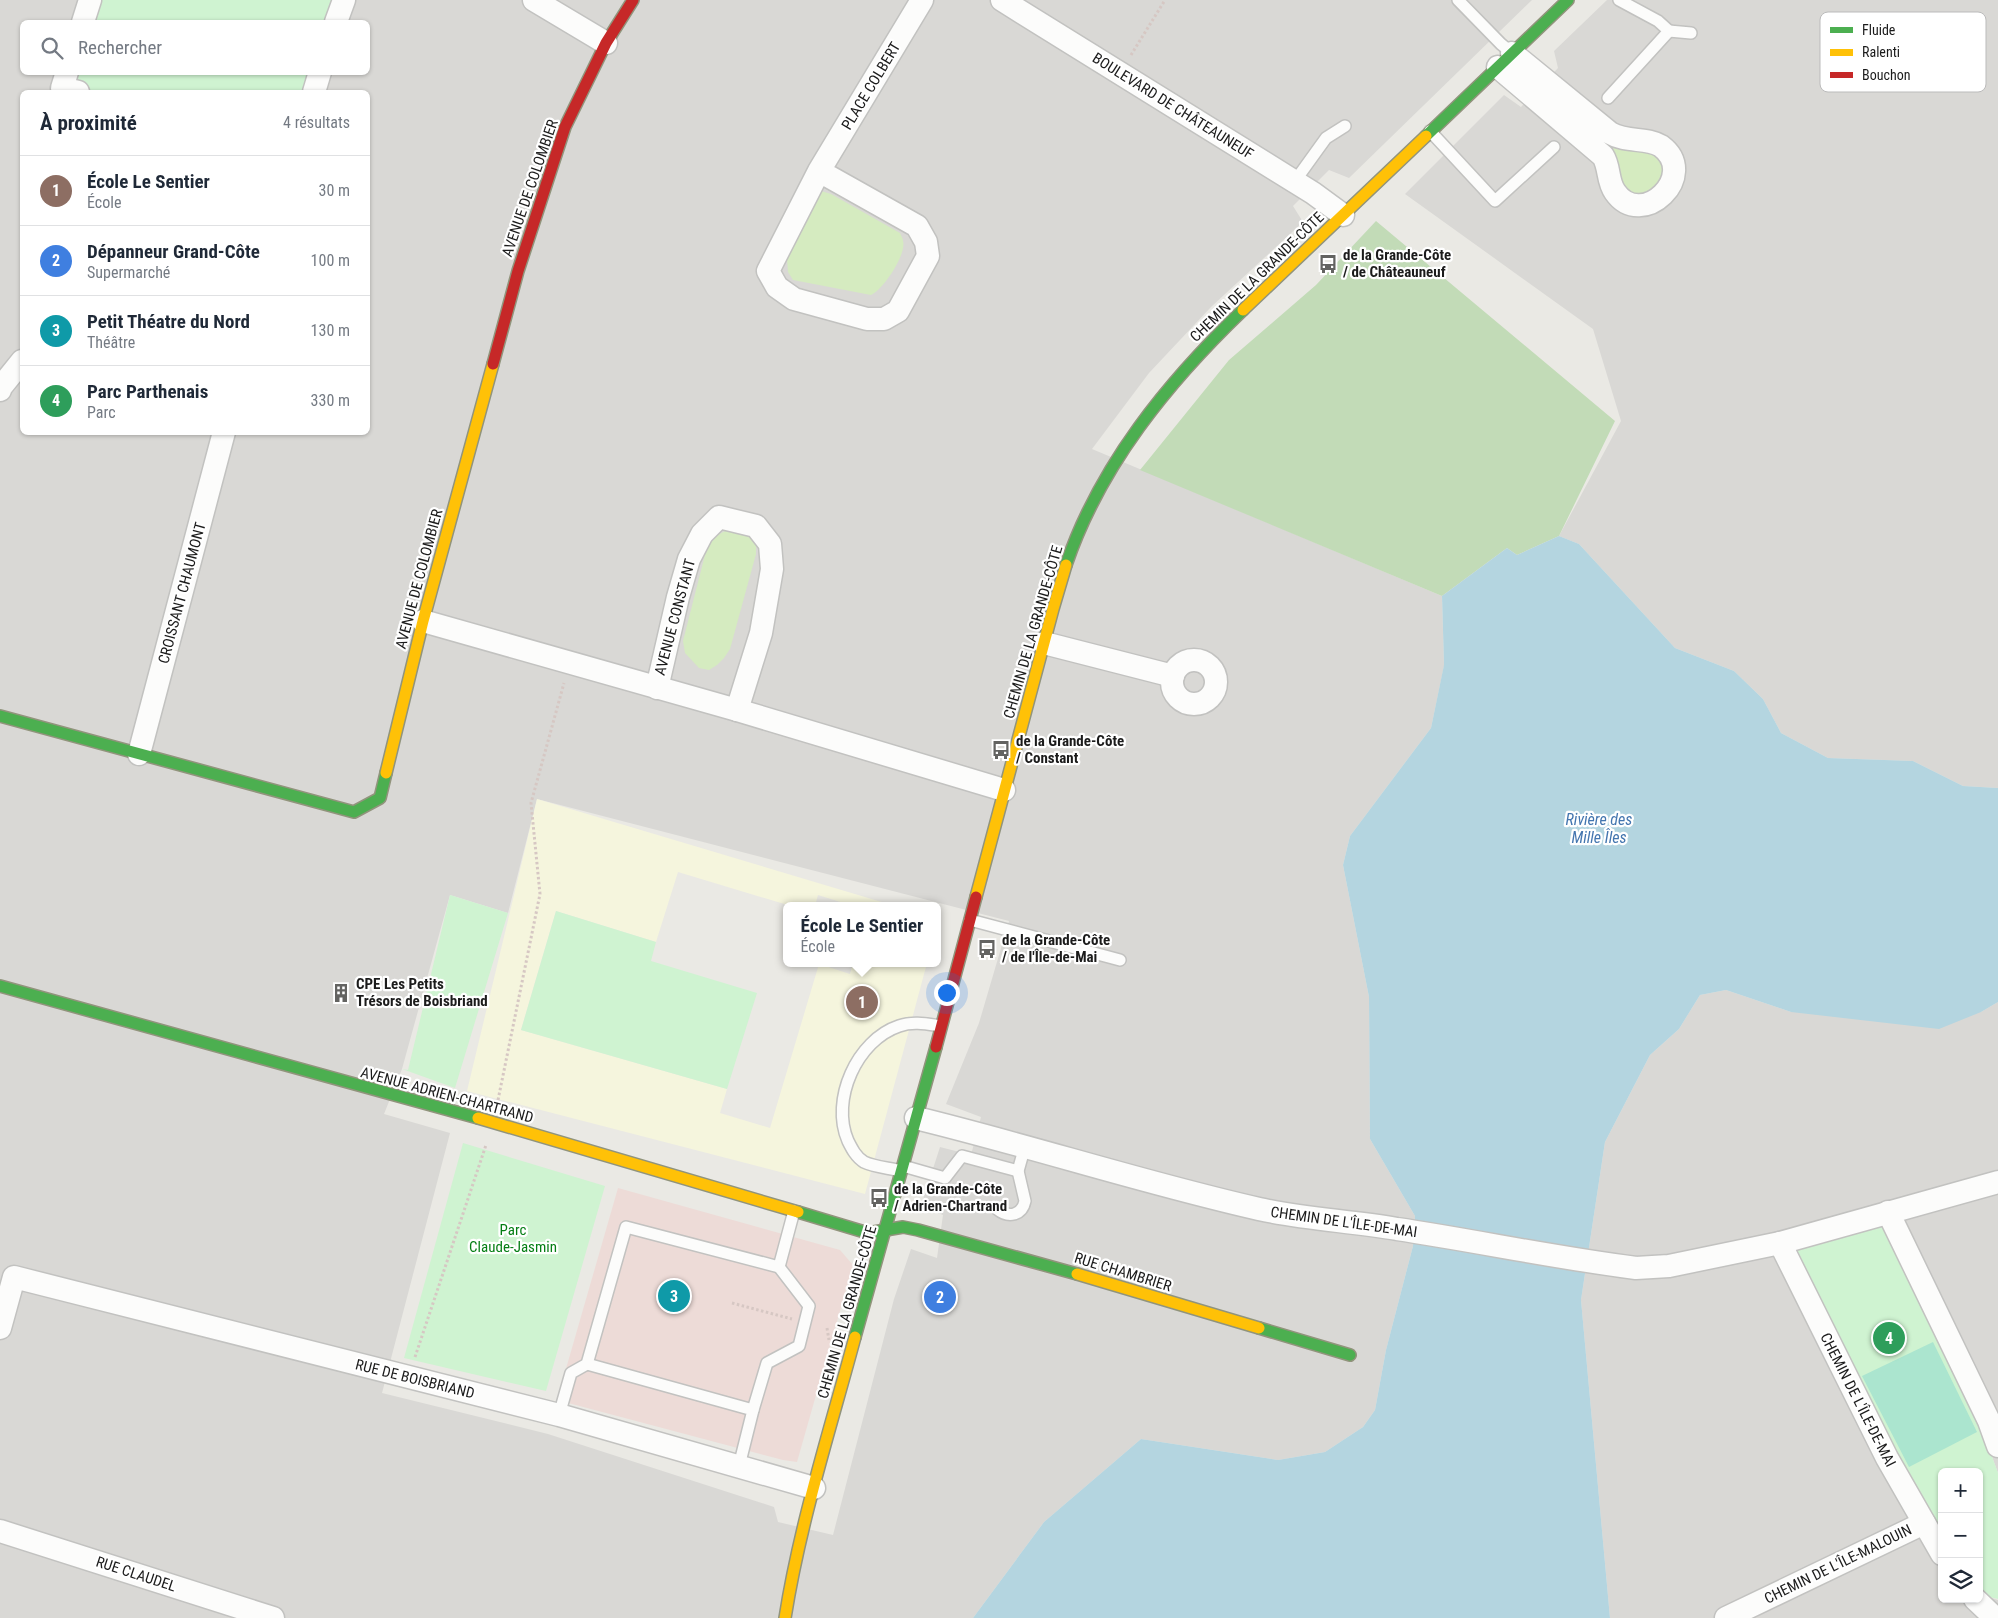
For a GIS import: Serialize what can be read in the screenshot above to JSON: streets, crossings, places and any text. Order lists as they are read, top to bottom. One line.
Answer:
{"streets":{"street":["PLACE COLBERT","BOULEVARD DE CHÂTEAUNEUF","AVENUE DE COLOMBIER","CHEMIN DE LA GRANDE-CÔTE","CROISSANT CHAUMONT","AVENUE CONSTANT","AVENUE ADRIEN-CHARTRAND","CHEMIN DE L'ÎLE-DE-MAI","RUE CHAMBRIER","RUE DE BOISBRIAND","CHEMIN DE L'ÎLE-MALOUIN","RUE CLAUDEL"]},"crossings":[["BOULEVARD DE CHÂTEAUNEUF","CHEMIN DE LA GRANDE-CÔTE"],["AVENUE DE COLOMBIER","CROISSANT CHAUMONT"],["AVENUE DE COLOMBIER","AVENUE CONSTANT"],["CHEMIN DE LA GRANDE-CÔTE","AVENUE CONSTANT"],["CHEMIN DE LA GRANDE-CÔTE","AVENUE ADRIEN-CHARTRAND"],["CHEMIN DE LA GRANDE-CÔTE","CHEMIN DE L'ÎLE-DE-MAI"],["CHEMIN DE LA GRANDE-CÔTE","RUE CHAMBRIER"],["CHEMIN DE LA GRANDE-CÔTE","RUE DE BOISBRIAND"],["AVENUE ADRIEN-CHARTRAND","RUE CHAMBRIER"],["CHEMIN DE L'ÎLE-DE-MAI","CHEMIN DE L'ÎLE-MALOUIN"]],"water":["Rivière des Mille Îles"],"parks":["Parc Claude-Jasmin"],"places":{"bus stop":["de la Grande-Côte / de Châteauneuf","de la Grande-Côte / Constant","de la Grande-Côte / de l'Île-de-Mai","de la Grande-Côte / Adrien-Chartrand"],"building":["CPE Les Petits Trésors de Boisbriand"]},"legend":["Fluide","Ralenti","Bouchon"],"page":{"search":"Rechercher","heading":["À proximité","4 résultats"],"list":[{"mark":"1","name":"École Le Sentier","note":"École","value":"30 m"},{"mark":"2","name":"Dépanneur Grand-Côte","note":"Supermarché","value":"100 m"},{"mark":"3","name":"Petit Théatre du Nord","note":"Théâtre","value":"130 m"},{"mark":"4","name":"Parc Parthenais","note":"Parc","value":"330 m"}],"popup":["École Le Sentier","École"],"pins":["1","3","2","4"],"map_buttons":["+","−"]}}
